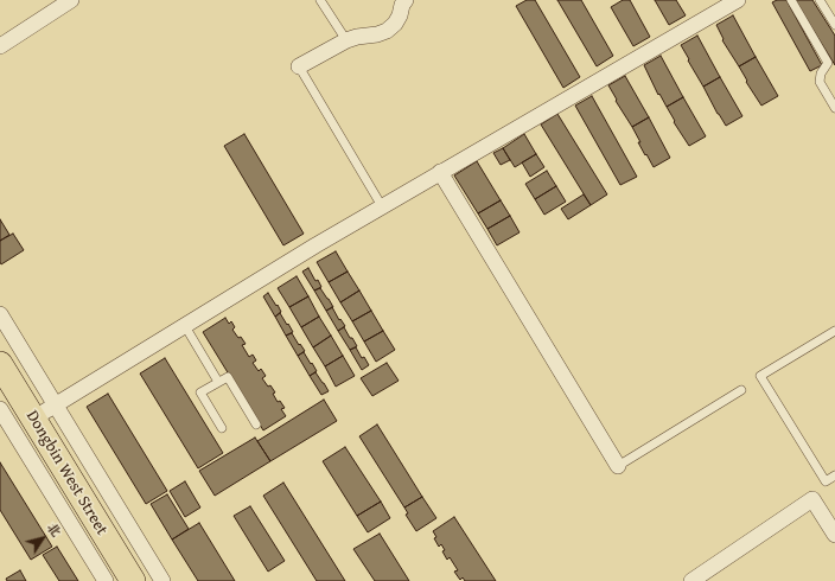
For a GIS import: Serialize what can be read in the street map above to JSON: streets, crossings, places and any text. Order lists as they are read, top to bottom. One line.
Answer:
{"streets":{"main road":["Dongbin West Street"]},"north":"top right"}
